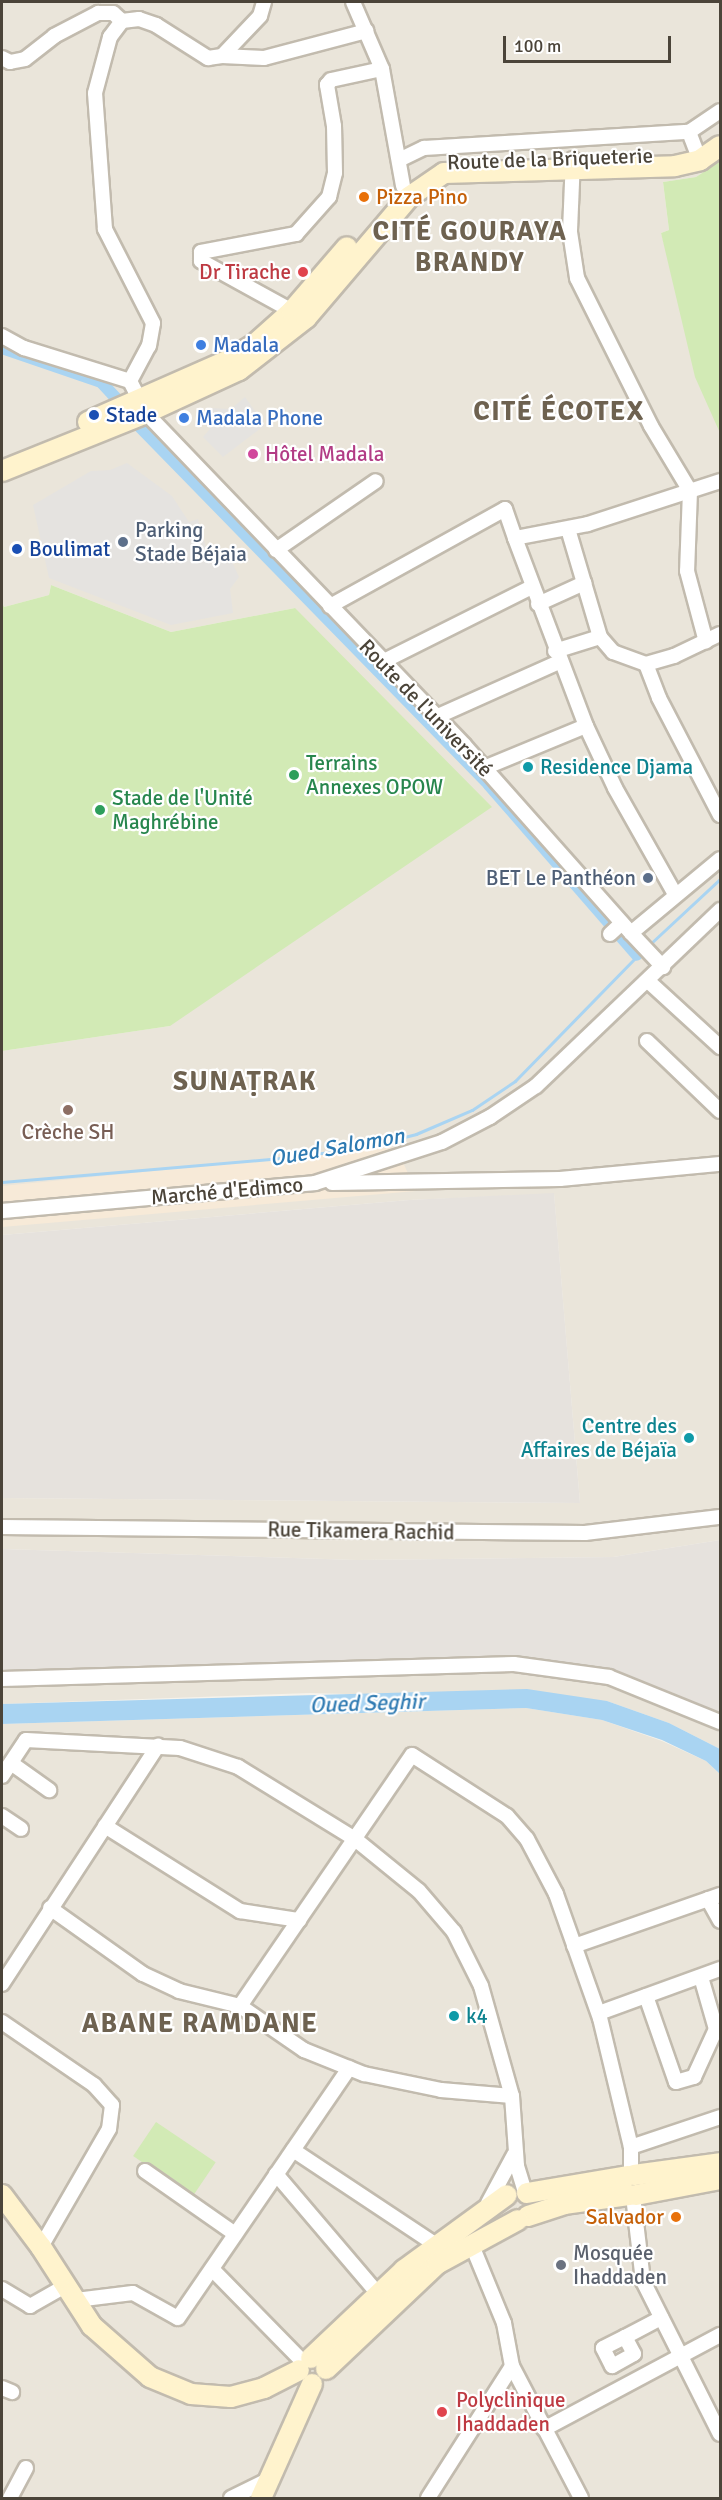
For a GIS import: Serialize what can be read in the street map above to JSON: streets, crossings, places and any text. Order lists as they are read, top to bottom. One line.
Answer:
{"streets":{"street":["Route de la Briqueterie","Route de l'université","Marché d'Edimco","Rue Tikamera Rachid"]},"crossings":[["Route de la Briqueterie","Route de l'université"],["Route de l'université","Marché d'Edimco"]],"districts":["CITÉ GOURAYA BRANDY","CITÉ ÉCOTEX","SUNAṬRAK","ABANE RAMDANE"],"water":["Oued Salomon","Oued Seghir"],"places":["Pizza Pino","Dr Tirache","Madala","Stade","Madala Phone","Hôtel Madala","Parking Stade Béjaia","Boulimat","Residence Djama","Terrains Annexes OPOW","Stade de l'Unité Maghrébine","BET Le Panthéon","Crèche SH","Centre des Affaires de Béjaïa","k4","Salvador","Mosquée Ihaddaden","Polyclinique Ihaddaden"],"scale_bar":"100 m"}
